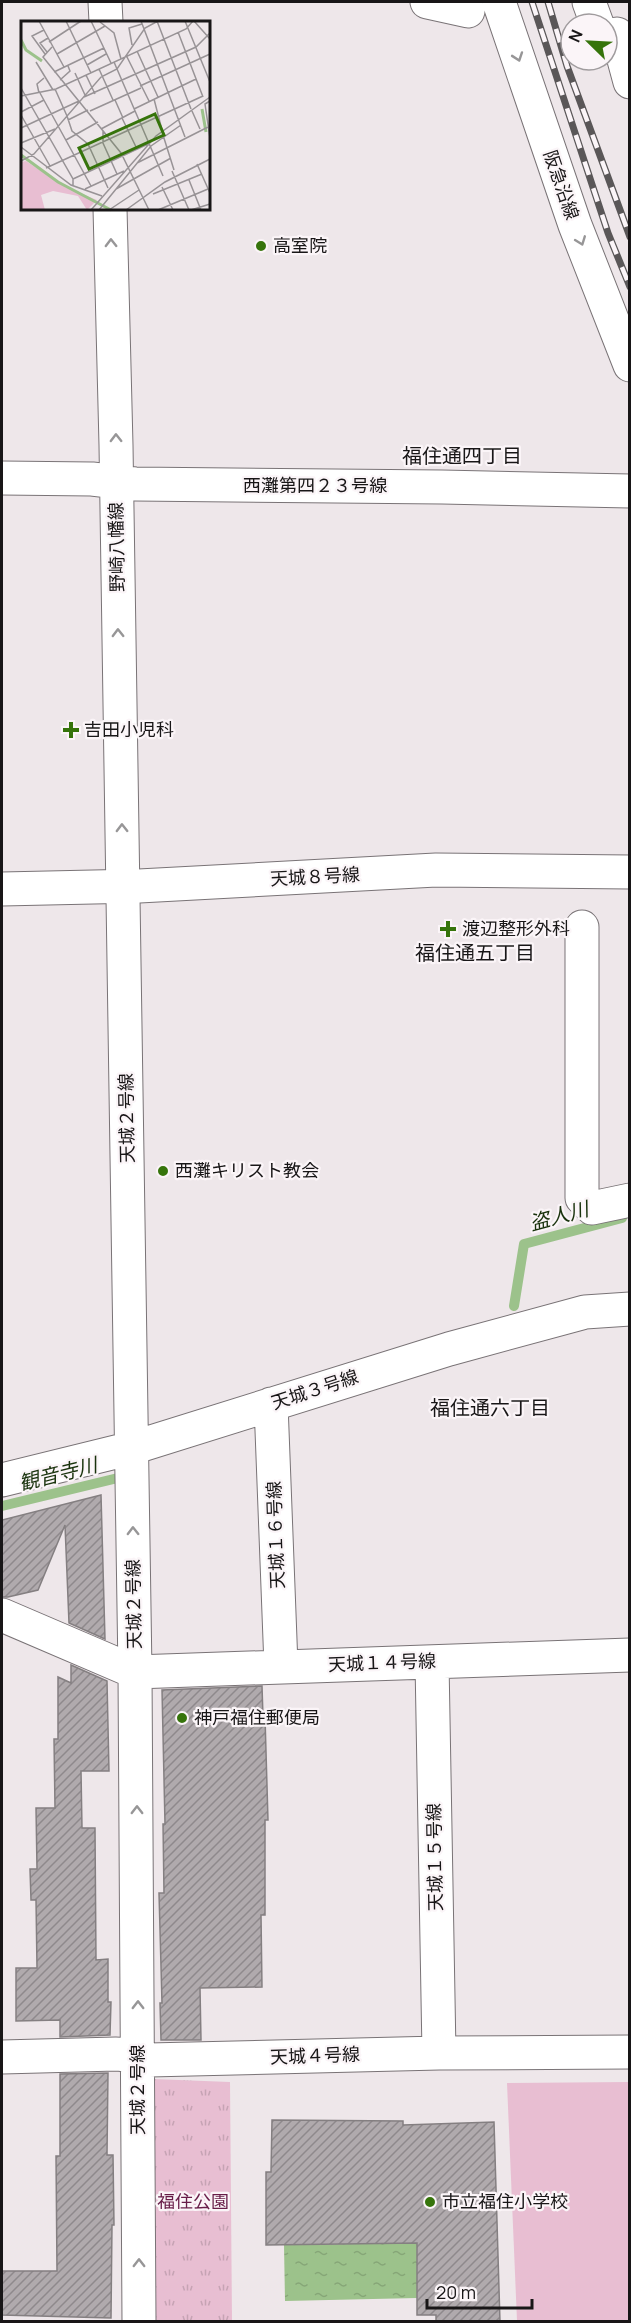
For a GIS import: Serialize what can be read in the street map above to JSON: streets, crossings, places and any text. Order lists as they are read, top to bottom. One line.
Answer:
{"streets":{"street":["阪急沿線","西灘第四２３号線","野崎八幡線","天城８号線","天城２号線","天城３号線","天城１６号線","天城１４号線","天城１５号線","天城４号線"]},"crossings":[["西灘第四２３号線","野崎八幡線"],["野崎八幡線","天城８号線"],["野崎八幡線","天城２号線"],["天城８号線","天城２号線"],["天城２号線","天城３号線"],["天城２号線","天城１４号線"],["天城２号線","天城４号線"],["天城３号線","天城１６号線"],["天城１６号線","天城１４号線"],["天城１４号線","天城１５号線"],["天城１５号線","天城４号線"]],"one_way":["阪急沿線","野崎八幡線","天城２号線"],"districts":["福住通四丁目","福住通五丁目","福住通六丁目"],"water":["盗人川","観音寺川"],"parks":["福住公園"],"places":{"other":["高室院","西灘キリスト教会","神戸福住郵便局","市立福住小学校"],"health":["吉田小児科","渡辺整形外科"]},"scale_bar":"20 m","north":"top left"}
